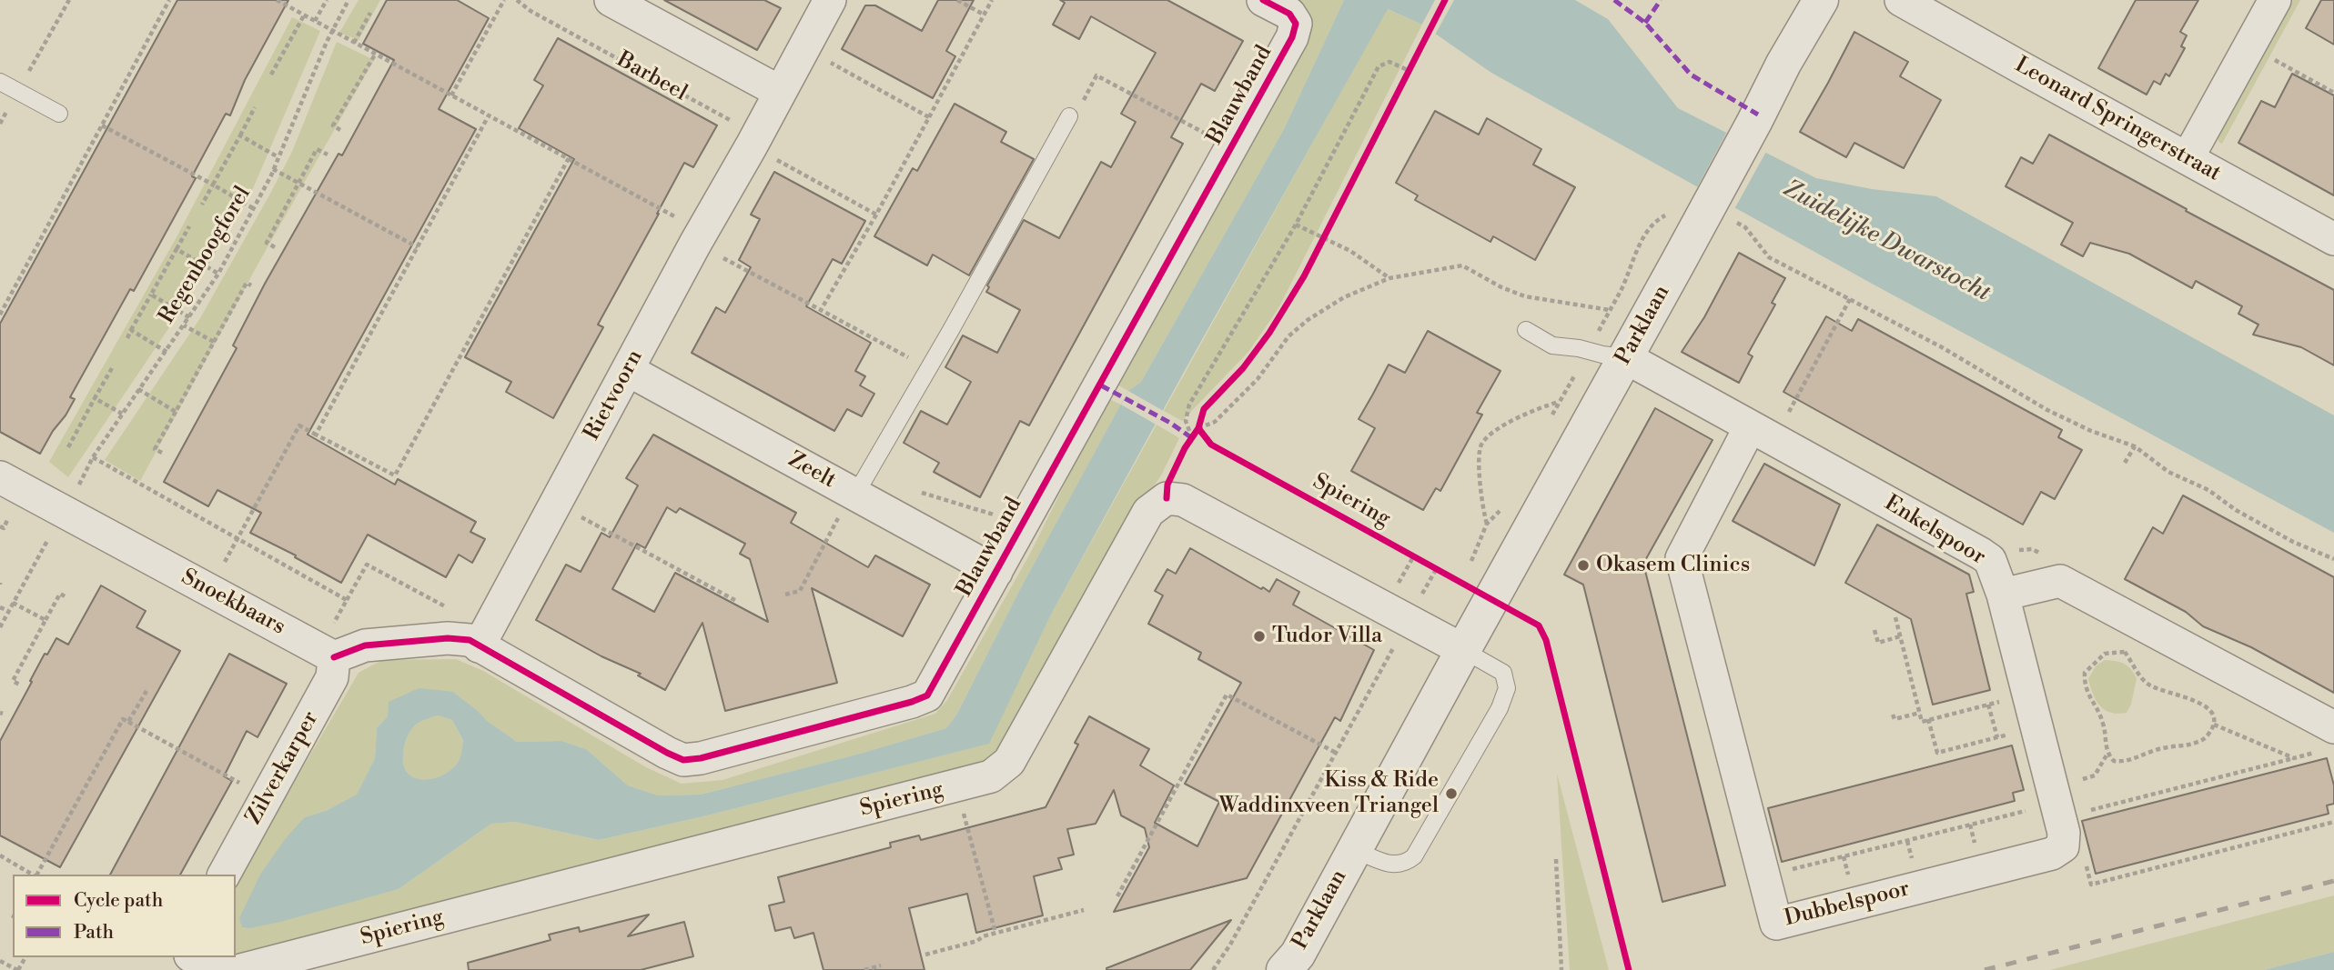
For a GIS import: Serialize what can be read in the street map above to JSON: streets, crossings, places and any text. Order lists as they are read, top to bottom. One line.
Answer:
{"streets":{"street":["Blauwband","Leonard Springerstraat","Parklaan","Rietvoorn","Zeelt","Spiering","Enkelspoor","Snoekbaars","Zilverkarper","Dubbelspoor"],"path":["Barbeel","Regenboogforel"]},"crossings":[["Barbeel","Rietvoorn"],["Blauwband","Rietvoorn"],["Blauwband","Zeelt"],["Regenboogforel","Snoekbaars"],["Parklaan","Spiering"],["Parklaan","Enkelspoor"],["Rietvoorn","Zeelt"],["Enkelspoor","Dubbelspoor"],["Snoekbaars","Zilverkarper"]],"water":["Zuidelijke Dwarstocht"],"places":["Okasem Clinics","Tudor Villa","Kiss & Ride Waddinxveen Triangel"],"legend":["Cycle path","Path"]}
